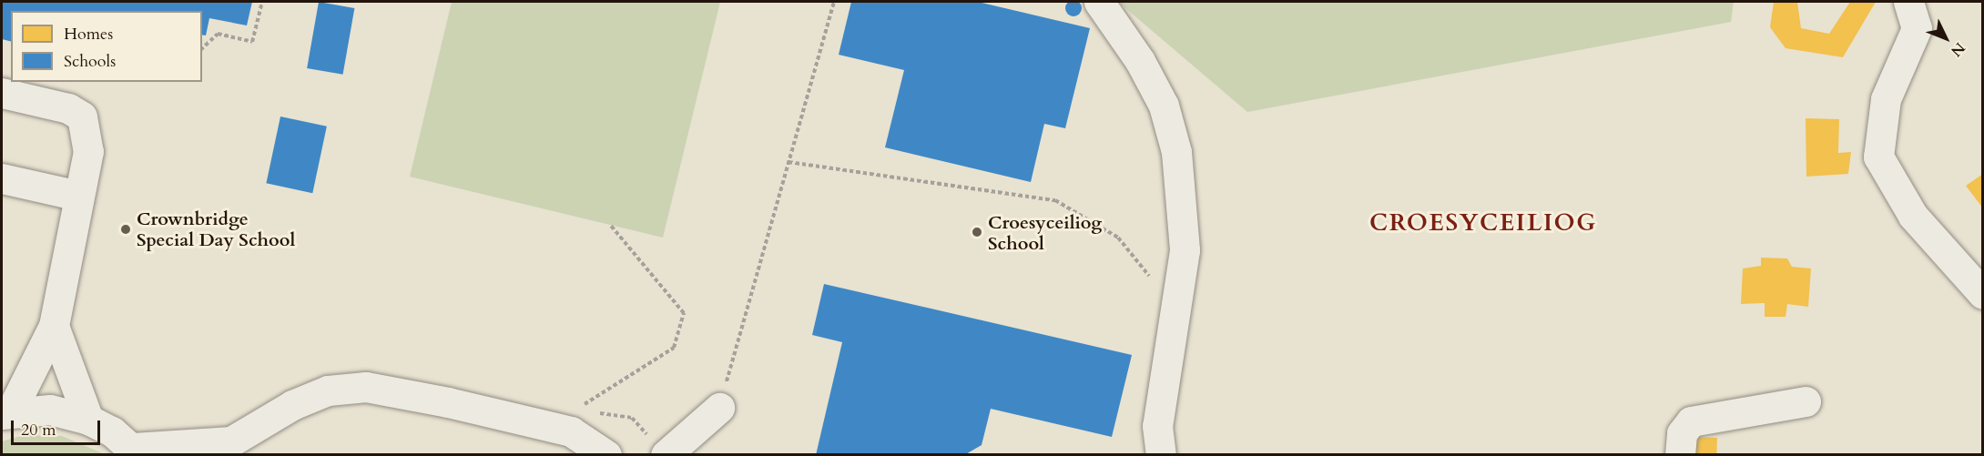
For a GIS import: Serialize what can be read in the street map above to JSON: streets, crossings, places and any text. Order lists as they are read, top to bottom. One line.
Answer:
{"districts":["CROESYCEILIOG"],"places":["Crownbridge Special Day School","Croesyceiliog School"],"legend":["Homes","Schools"],"scale_bar":"20 m","north":"bottom right"}
